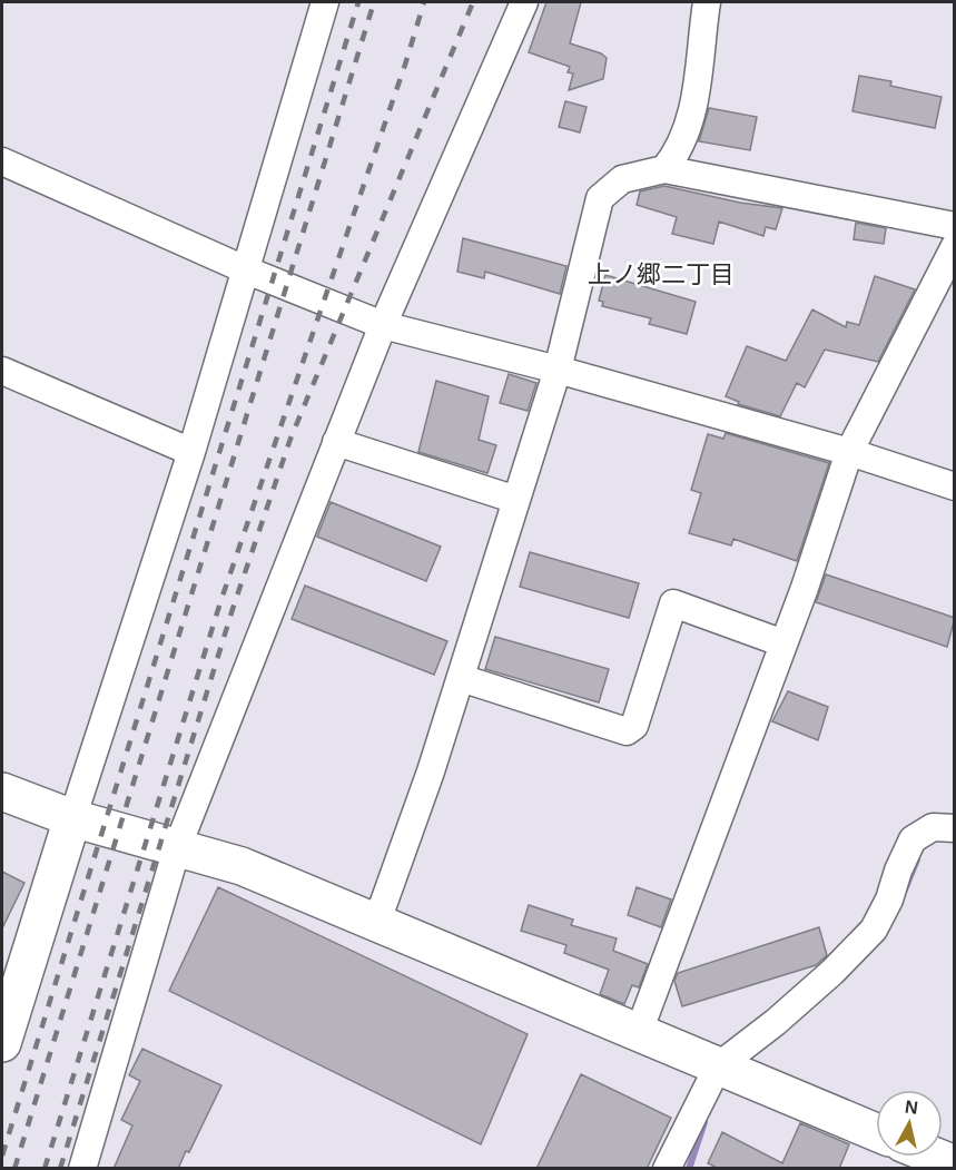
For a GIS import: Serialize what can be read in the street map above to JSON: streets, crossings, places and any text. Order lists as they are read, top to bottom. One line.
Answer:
{"districts":["上ノ郷二丁目"],"north":"top"}
